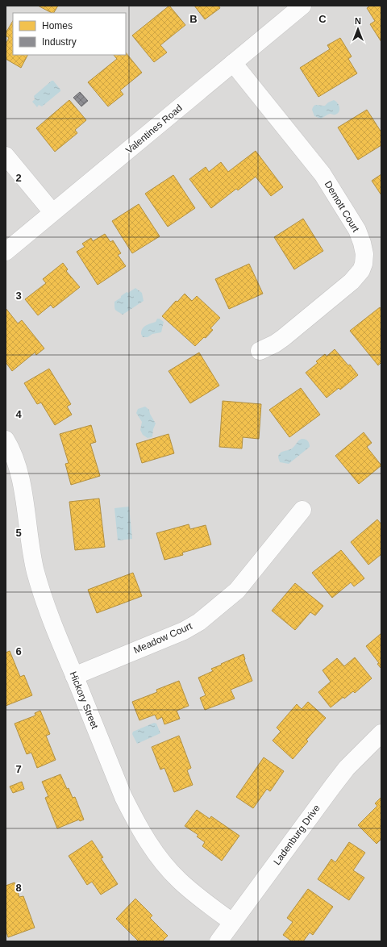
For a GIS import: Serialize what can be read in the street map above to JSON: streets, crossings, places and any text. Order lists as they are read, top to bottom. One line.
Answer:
{"streets":{"street":["Valentines Road","Demott Court","Meadow Court","Hickory Street","Ladenburg Drive"]},"crossings":[["Valentines Road","Demott Court"],["Meadow Court","Hickory Street"],["Hickory Street","Ladenburg Drive"]],"legend":["Homes","Industry"],"north":"top","grid":{"columns":["B","C"],"rows":["2","3","4","5","6","7","8"]}}
